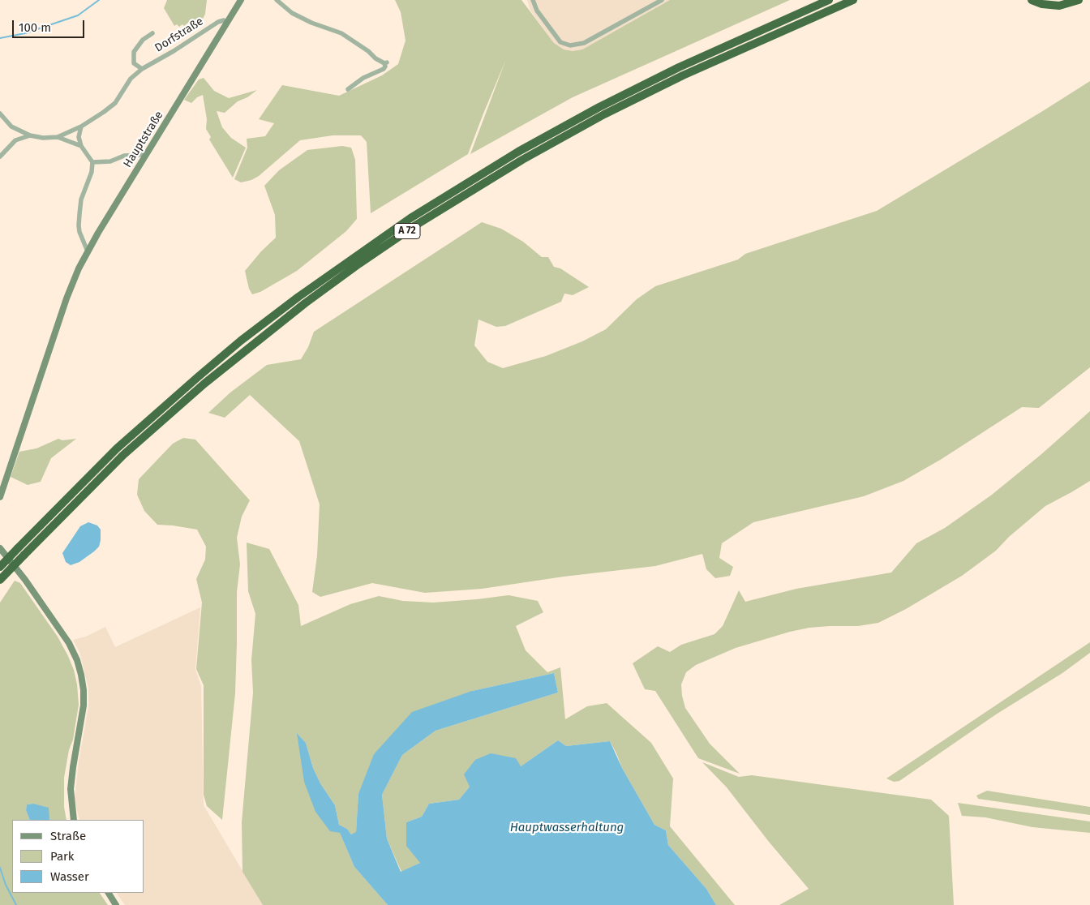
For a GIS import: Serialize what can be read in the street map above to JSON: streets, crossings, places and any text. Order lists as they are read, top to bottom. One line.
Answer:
{"streets":{"highway":["A 72"],"main road":["Hauptstraße"],"street":["Dorfstraße"]},"crossings":[["Dorfstraße","Hauptstraße"]],"water":["Hauptwasserhaltung"],"legend":["Straße","Park","Wasser"],"scale_bar":"100 m"}
